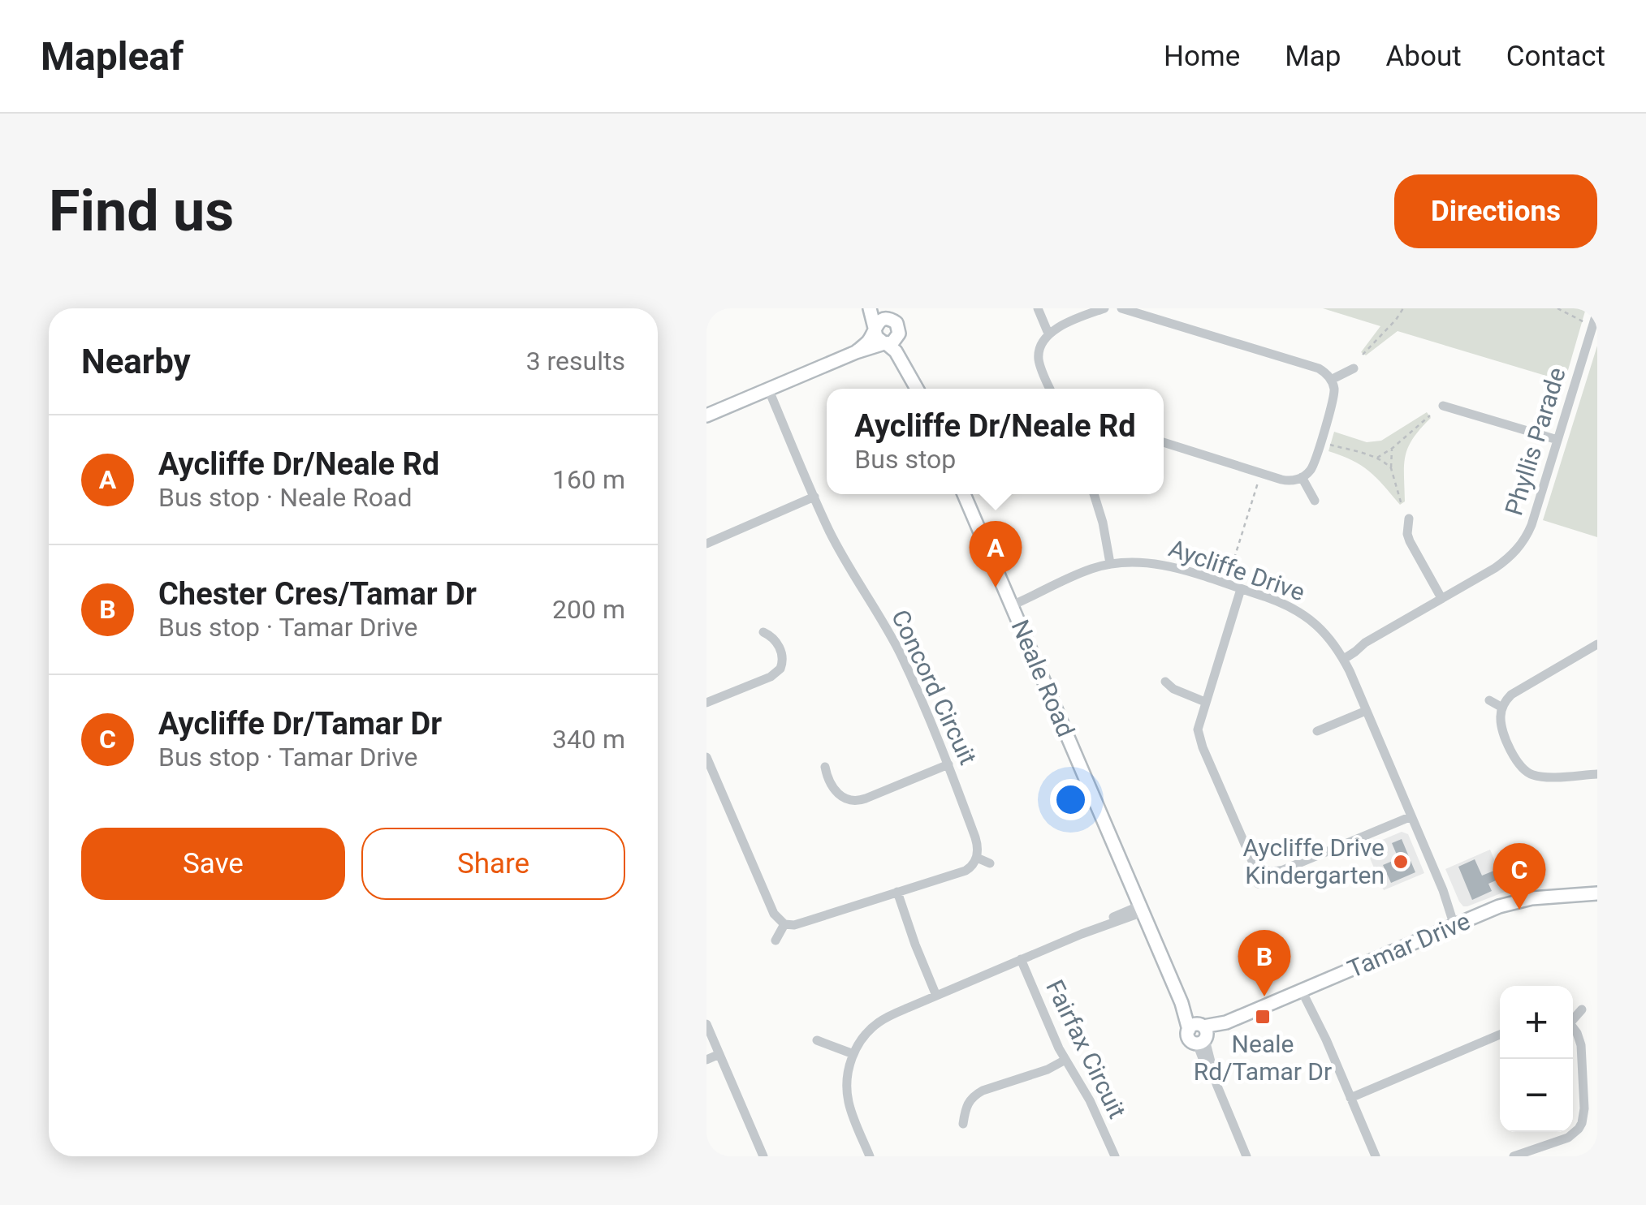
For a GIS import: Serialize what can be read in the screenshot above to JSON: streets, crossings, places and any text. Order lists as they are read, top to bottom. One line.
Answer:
{"streets":{"street":["Phyllis Parade","Aycliffe Drive","Neale Road","Concord Circuit","Tamar Drive","Fairfax Circuit"]},"crossings":[["Phyllis Parade","Aycliffe Drive"],["Aycliffe Drive","Neale Road"],["Aycliffe Drive","Tamar Drive"],["Neale Road","Tamar Drive"],["Neale Road","Fairfax Circuit"]],"places":{"other":["Aycliffe Drive Kindergarten"],"transit":["Neale Rd/Tamar Dr"]},"page":{"header":"Mapleaf","nav":["Home","Map","About","Contact"],"buttons":["Directions",["Save","Share"]],"title":"Find us","heading":["Nearby","3 results"],"popup":["Aycliffe Dr/Neale Rd","Bus stop"],"list":[{"mark":"A","name":"Aycliffe Dr/Neale Rd","note":"Bus stop · Neale Road","value":"160 m"},{"mark":"B","name":"Chester Cres/Tamar Dr","note":"Bus stop · Tamar Drive","value":"200 m"},{"mark":"C","name":"Aycliffe Dr/Tamar Dr","note":"Bus stop · Tamar Drive","value":"340 m"}],"pins":["A","C","B"],"map_buttons":["+","−"]}}
